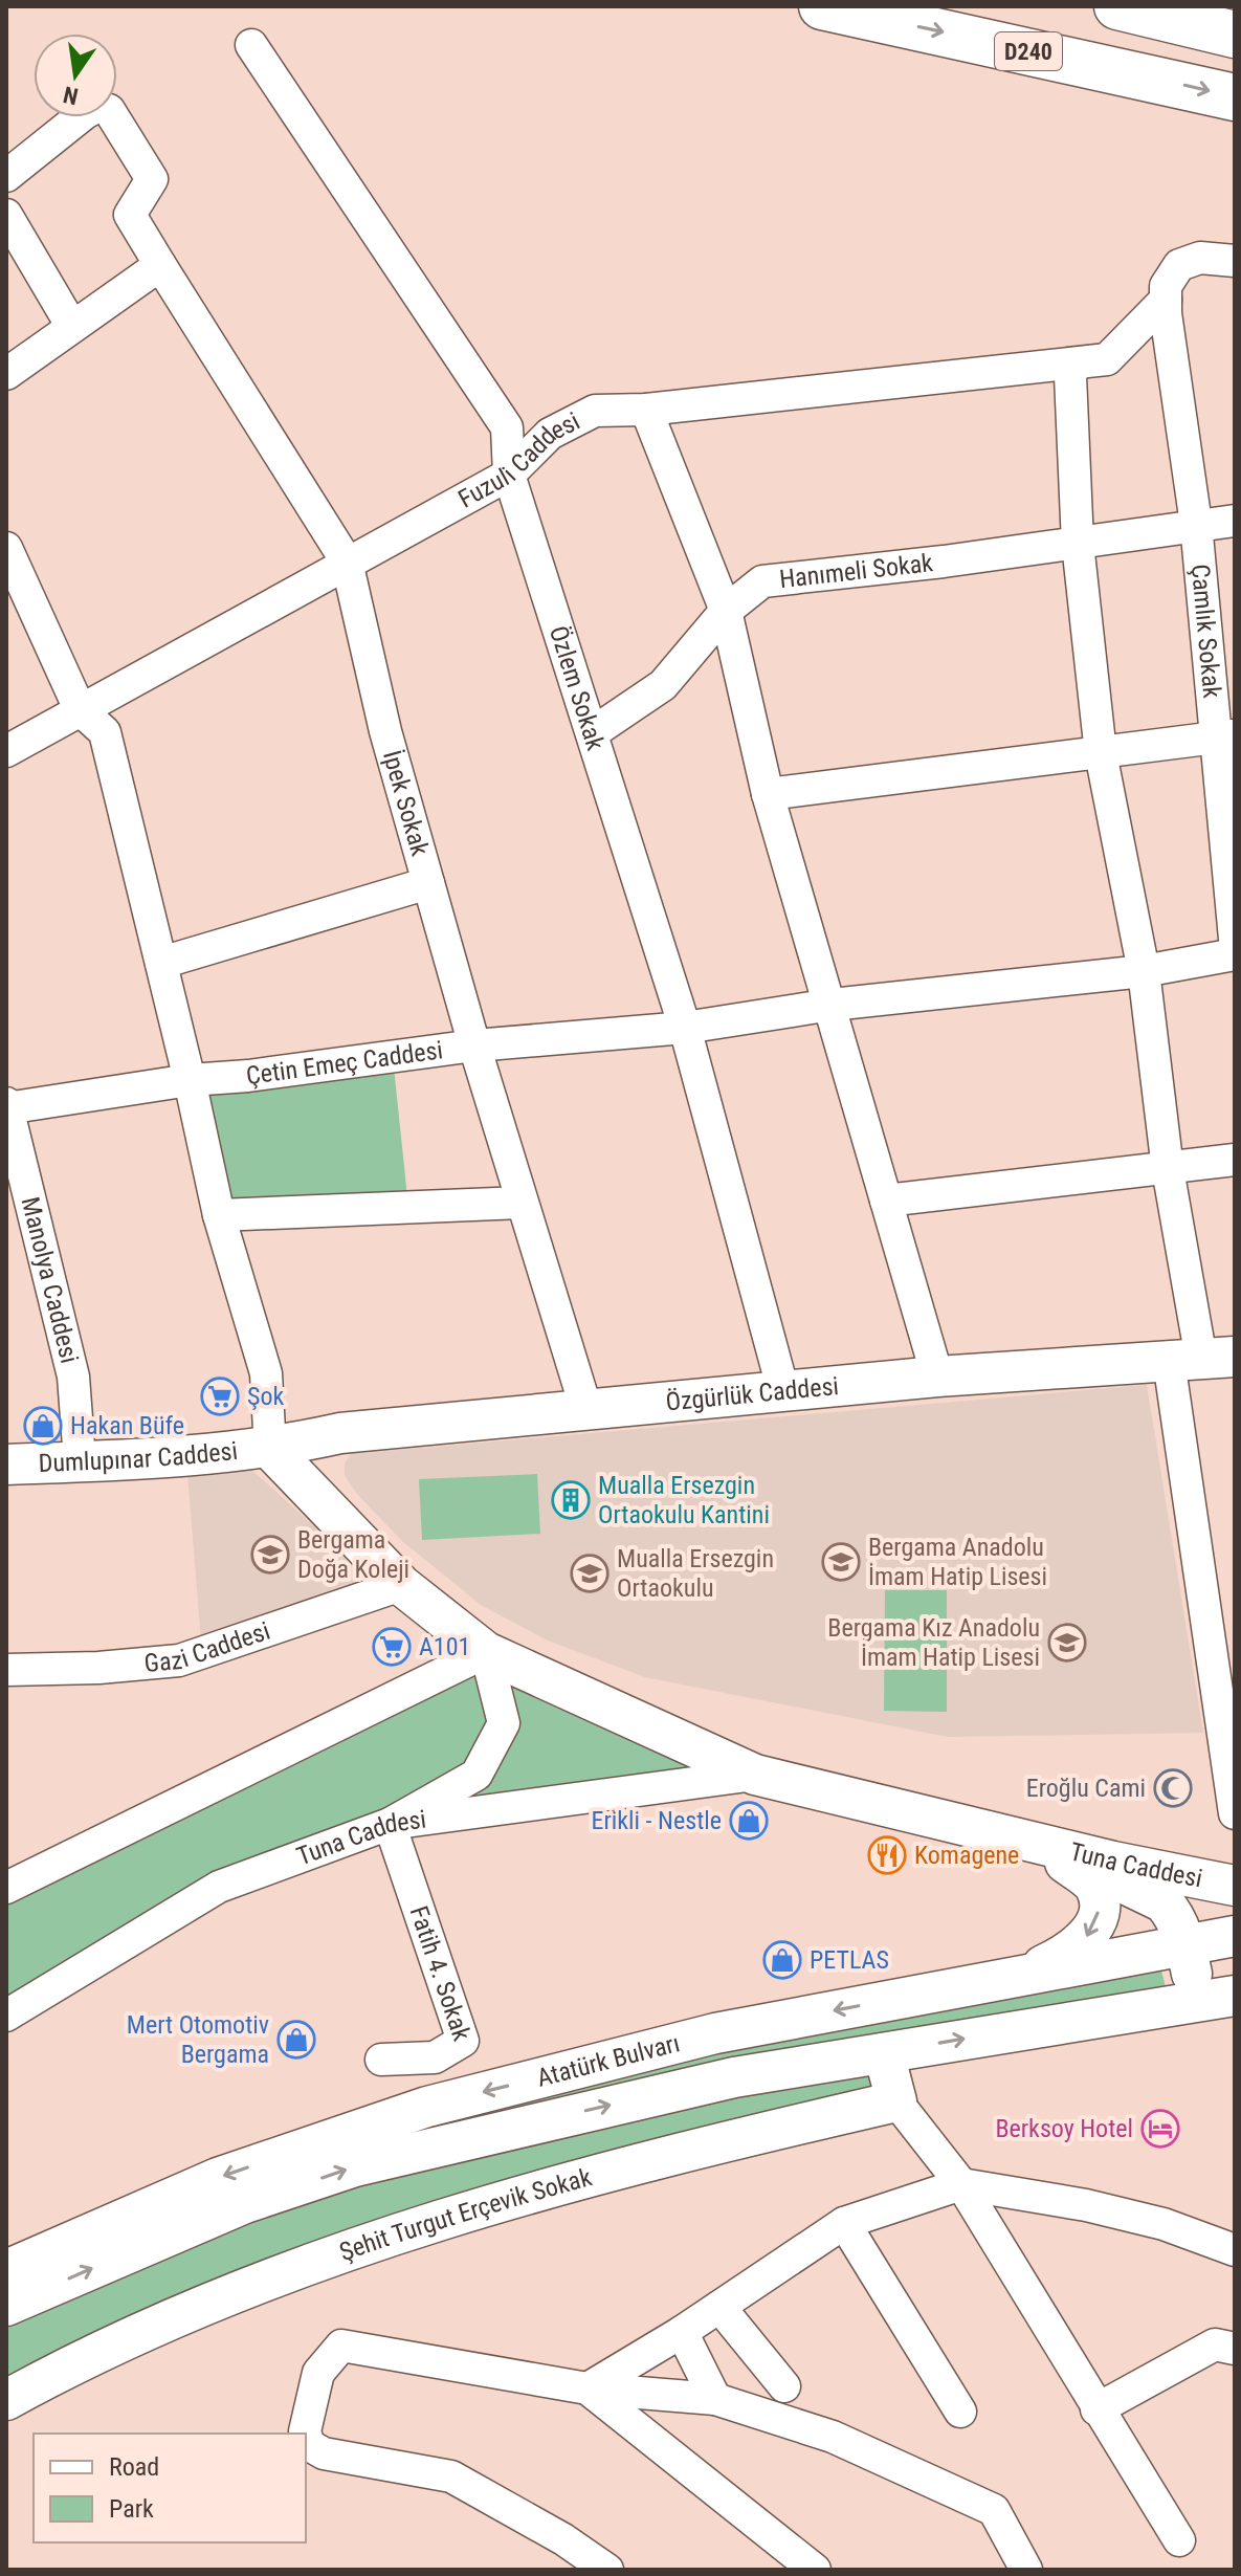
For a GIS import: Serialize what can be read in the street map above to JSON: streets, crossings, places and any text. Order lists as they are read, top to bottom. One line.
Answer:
{"streets":{"highway":["D240"],"main road":["Özgürlük Caddesi","Dumlupınar Caddesi","Tuna Caddesi","Atatürk Bulvarı","Şehit Turgut Erçevik Sokak"],"street":["Fuzuli Caddesi","Hanımeli Sokak","Çamlık Sokak","Özlem Sokak","İpek Sokak","Çetin Emeç Caddesi","Manolya Caddesi","Gazi Caddesi","Fatih 4. Sokak"]},"crossings":[["Fuzuli Caddesi","Çamlık Sokak"],["Fuzuli Caddesi","Özlem Sokak"],["Fuzuli Caddesi","İpek Sokak"],["Hanımeli Sokak","Çamlık Sokak"],["Hanımeli Sokak","Özlem Sokak"],["Özlem Sokak","Çetin Emeç Caddesi"],["Özlem Sokak","Özgürlük Caddesi"],["İpek Sokak","Çetin Emeç Caddesi"],["İpek Sokak","Özgürlük Caddesi"],["Çetin Emeç Caddesi","Manolya Caddesi"],["Manolya Caddesi","Dumlupınar Caddesi"],["Özgürlük Caddesi","Dumlupınar Caddesi"],["Özgürlük Caddesi","Tuna Caddesi"],["Dumlupınar Caddesi","Tuna Caddesi"],["Gazi Caddesi","Tuna Caddesi"],["Tuna Caddesi","Fatih 4. Sokak"],["Tuna Caddesi","Atatürk Bulvarı"]],"places":{"supermarket":["Şok","A101"],"shop":["Hakan Büfe","Erikli - Nestle","PETLAS","Mert Otomotiv Bergama"],"building":["Mualla Ersezgin Ortaokulu Kantini"],"school or university":["Bergama Doğa Koleji","Bergama Anadolu İmam Hatip Lisesi","Mualla Ersezgin Ortaokulu","Bergama Kız Anadolu İmam Hatip Lisesi"],"mosque":["Eroğlu Cami"],"restaurant":["Komagene"],"hotel":["Berksoy Hotel"]},"legend":["Road","Park"],"north":"bottom"}
